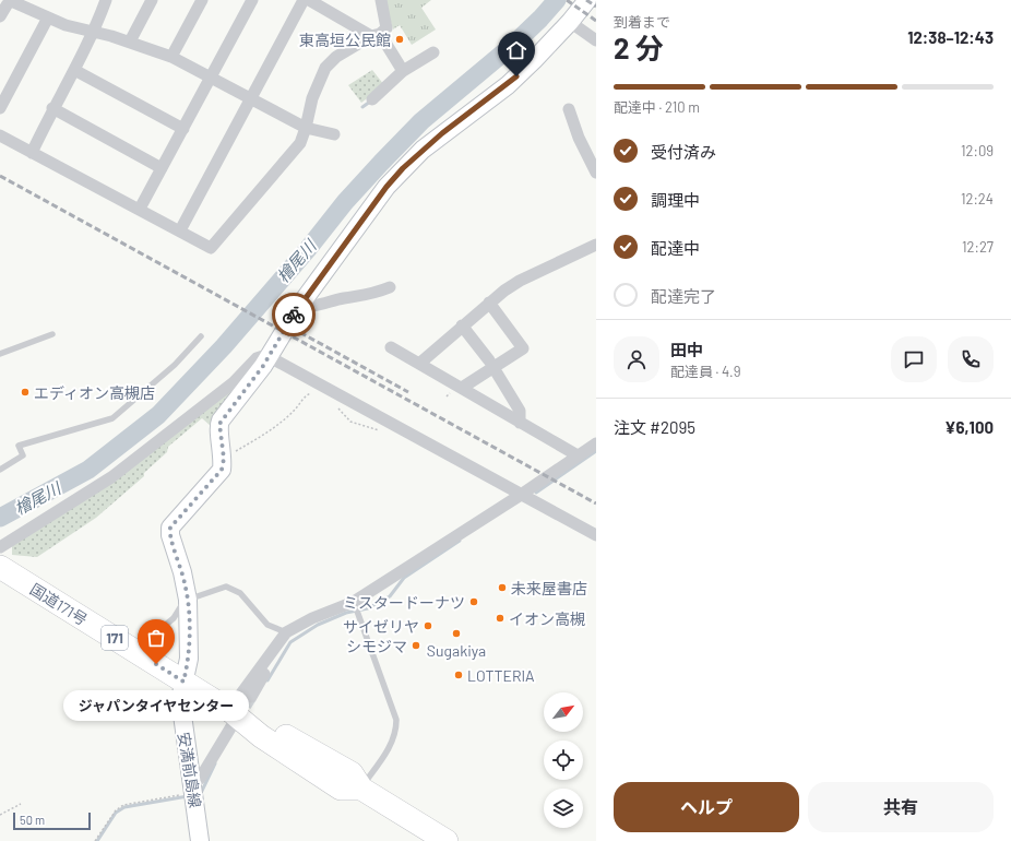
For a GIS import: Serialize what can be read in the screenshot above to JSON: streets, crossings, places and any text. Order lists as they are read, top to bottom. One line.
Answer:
{"streets":{"highway":["国道171号","171"],"main road":["安満前島線"]},"crossings":[["国道171号","安満前島線"]],"water":["檜尾川"],"places":["東高垣公民館","エディオン高槻店","未来屋書店","ミスタードーナツ","イオン高槻","サイゼリヤ","Sugakiya","シモジマ","ジャパンタイヤセンター","LOTTERIA"],"scale_bar":"50 m","north":"top right","page":{"heading":["2 分","到着まで","12:38–12:43"],"panel":["田中","配達員 · 4.9","注文 #2095","¥6,100"],"bar":"配達中 · 210 m","list":[["受付済み","12:09"],["調理中","12:24"],["配達中","12:27"],"配達完了"],"bubble":"ジャパンタイヤセンター","buttons":["ヘルプ","共有"],"scale":"50 m"}}
